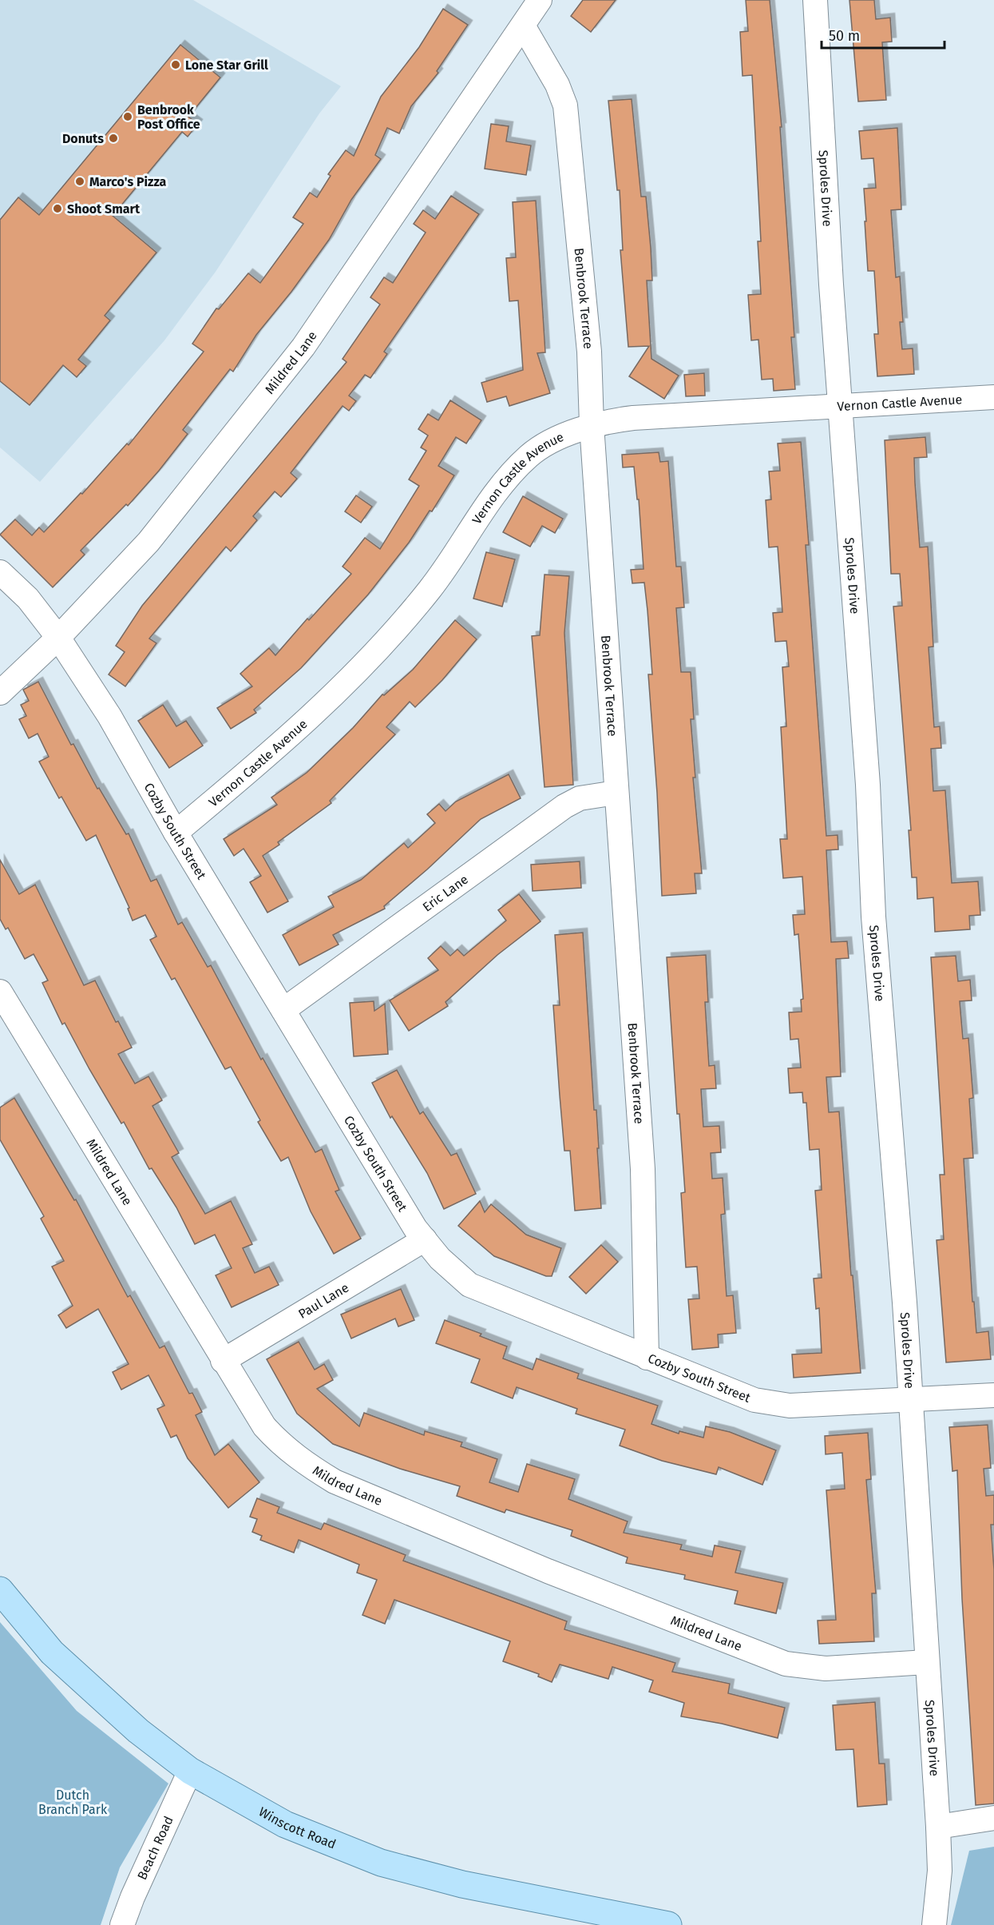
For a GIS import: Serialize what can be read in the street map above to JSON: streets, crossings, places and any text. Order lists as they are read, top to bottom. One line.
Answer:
{"streets":{"main road":["Winscott Road"],"street":["Sproles Drive","Benbrook Terrace","Mildred Lane","Vernon Castle Avenue","Cozby South Street","Eric Lane","Paul Lane","Beach Road"]},"crossings":[["Sproles Drive","Mildred Lane"],["Sproles Drive","Vernon Castle Avenue"],["Sproles Drive","Cozby South Street"],["Benbrook Terrace","Mildred Lane"],["Benbrook Terrace","Vernon Castle Avenue"],["Benbrook Terrace","Cozby South Street"],["Benbrook Terrace","Eric Lane"],["Mildred Lane","Cozby South Street"],["Mildred Lane","Paul Lane"],["Vernon Castle Avenue","Cozby South Street"],["Cozby South Street","Eric Lane"],["Cozby South Street","Paul Lane"],["Winscott Road","Beach Road"]],"parks":["Dutch Branch Park"],"places":["Lone Star Grill","Benbrook Post Office","Donuts","Marco's Pizza","Shoot Smart"],"scale_bar":"50 m"}
